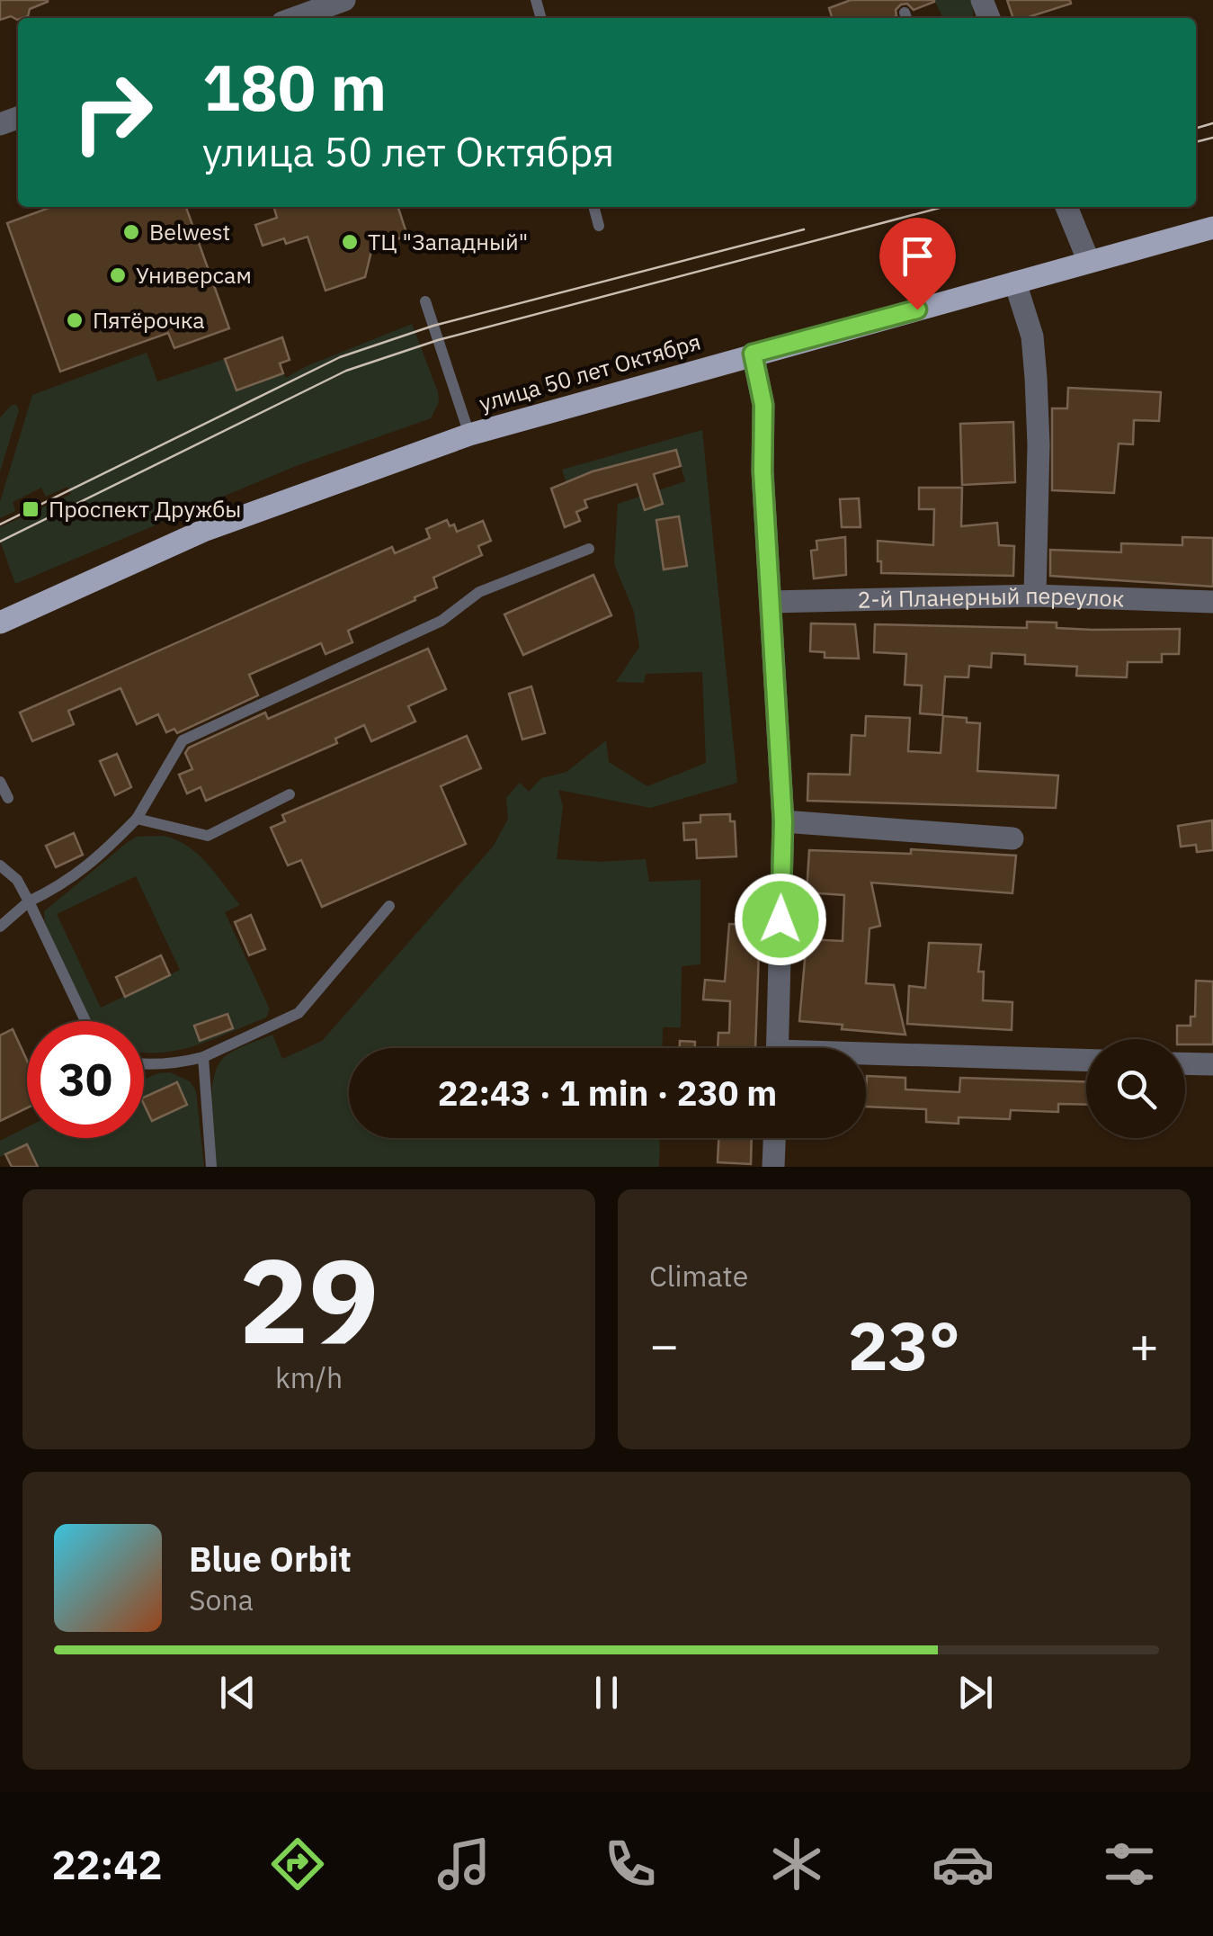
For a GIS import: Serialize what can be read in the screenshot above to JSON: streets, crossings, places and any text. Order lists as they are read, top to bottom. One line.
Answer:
{"streets":{"main road":["улица 50 лет Октября"],"street":["2-й Планерный переулок"]},"places":{"other":["Belwest","ТЦ \"Западный\"","Универсам","Пятёрочка"],"transit":["Проспект Дружбы"]},"page":{"turn":["180 m","улица 50 лет Октября"],"limit":"30","trip":"22:43 · 1 min · 230 m","tile":[["29","km/h"],"Climate"],"heat":["−","23°","+"],"song":["Blue Orbit","Sona"],"tabs":"22:42"}}
